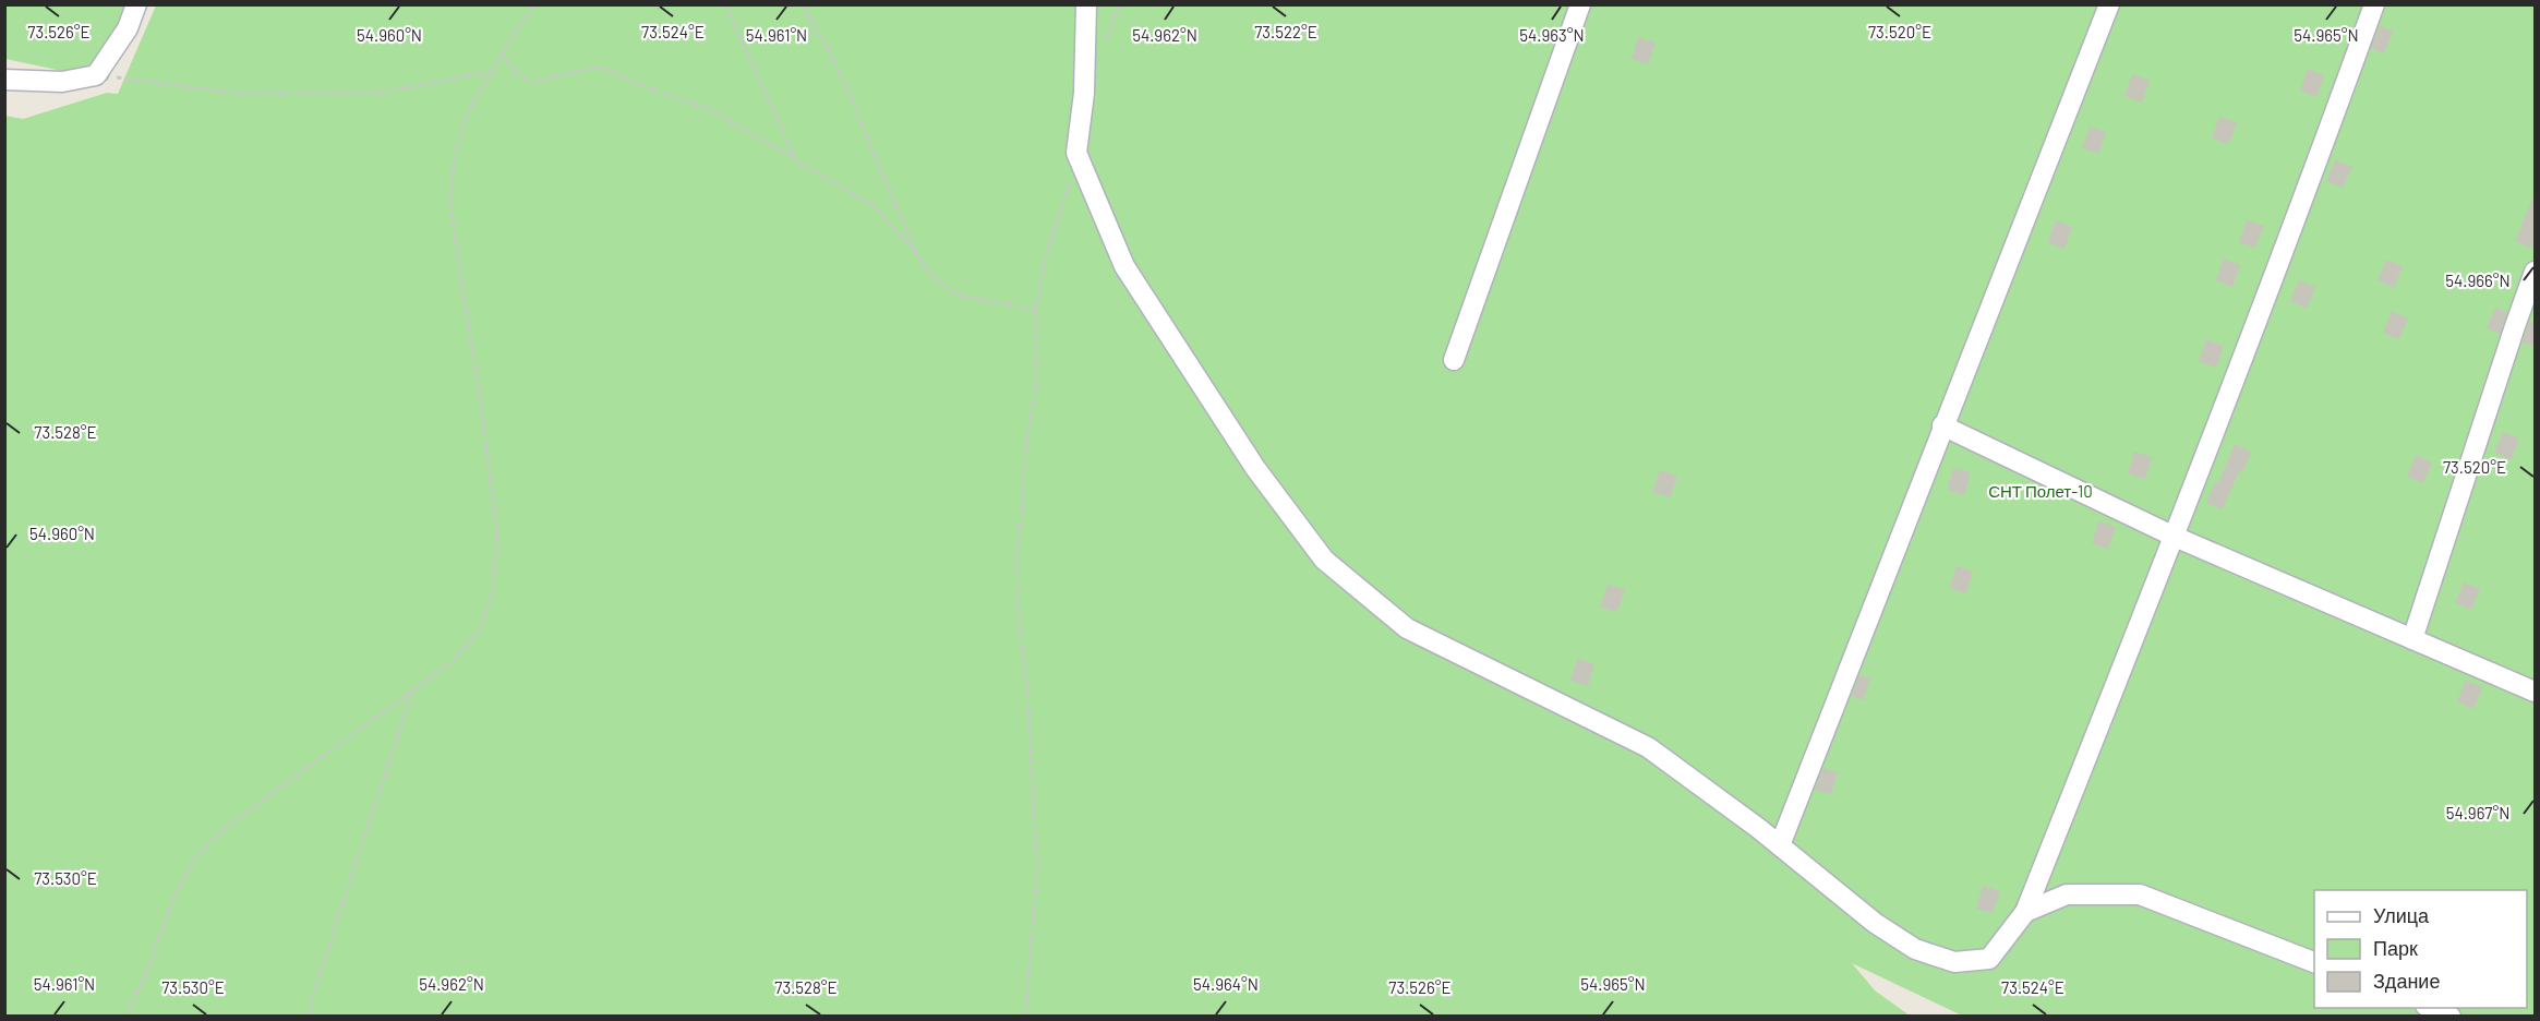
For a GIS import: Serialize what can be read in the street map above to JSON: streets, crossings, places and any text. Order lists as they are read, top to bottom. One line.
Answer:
{"parks":["СНТ Полет-10"],"legend":["Улица","Парк","Здание"],"coordinates":["73.526°E","73.524°E","73.522°E","73.520°E","54.960°N","54.961°N","54.962°N","54.963°N","54.965°N","54.966°N","73.528°E","54.967°N","73.530°E","54.964°N"]}
